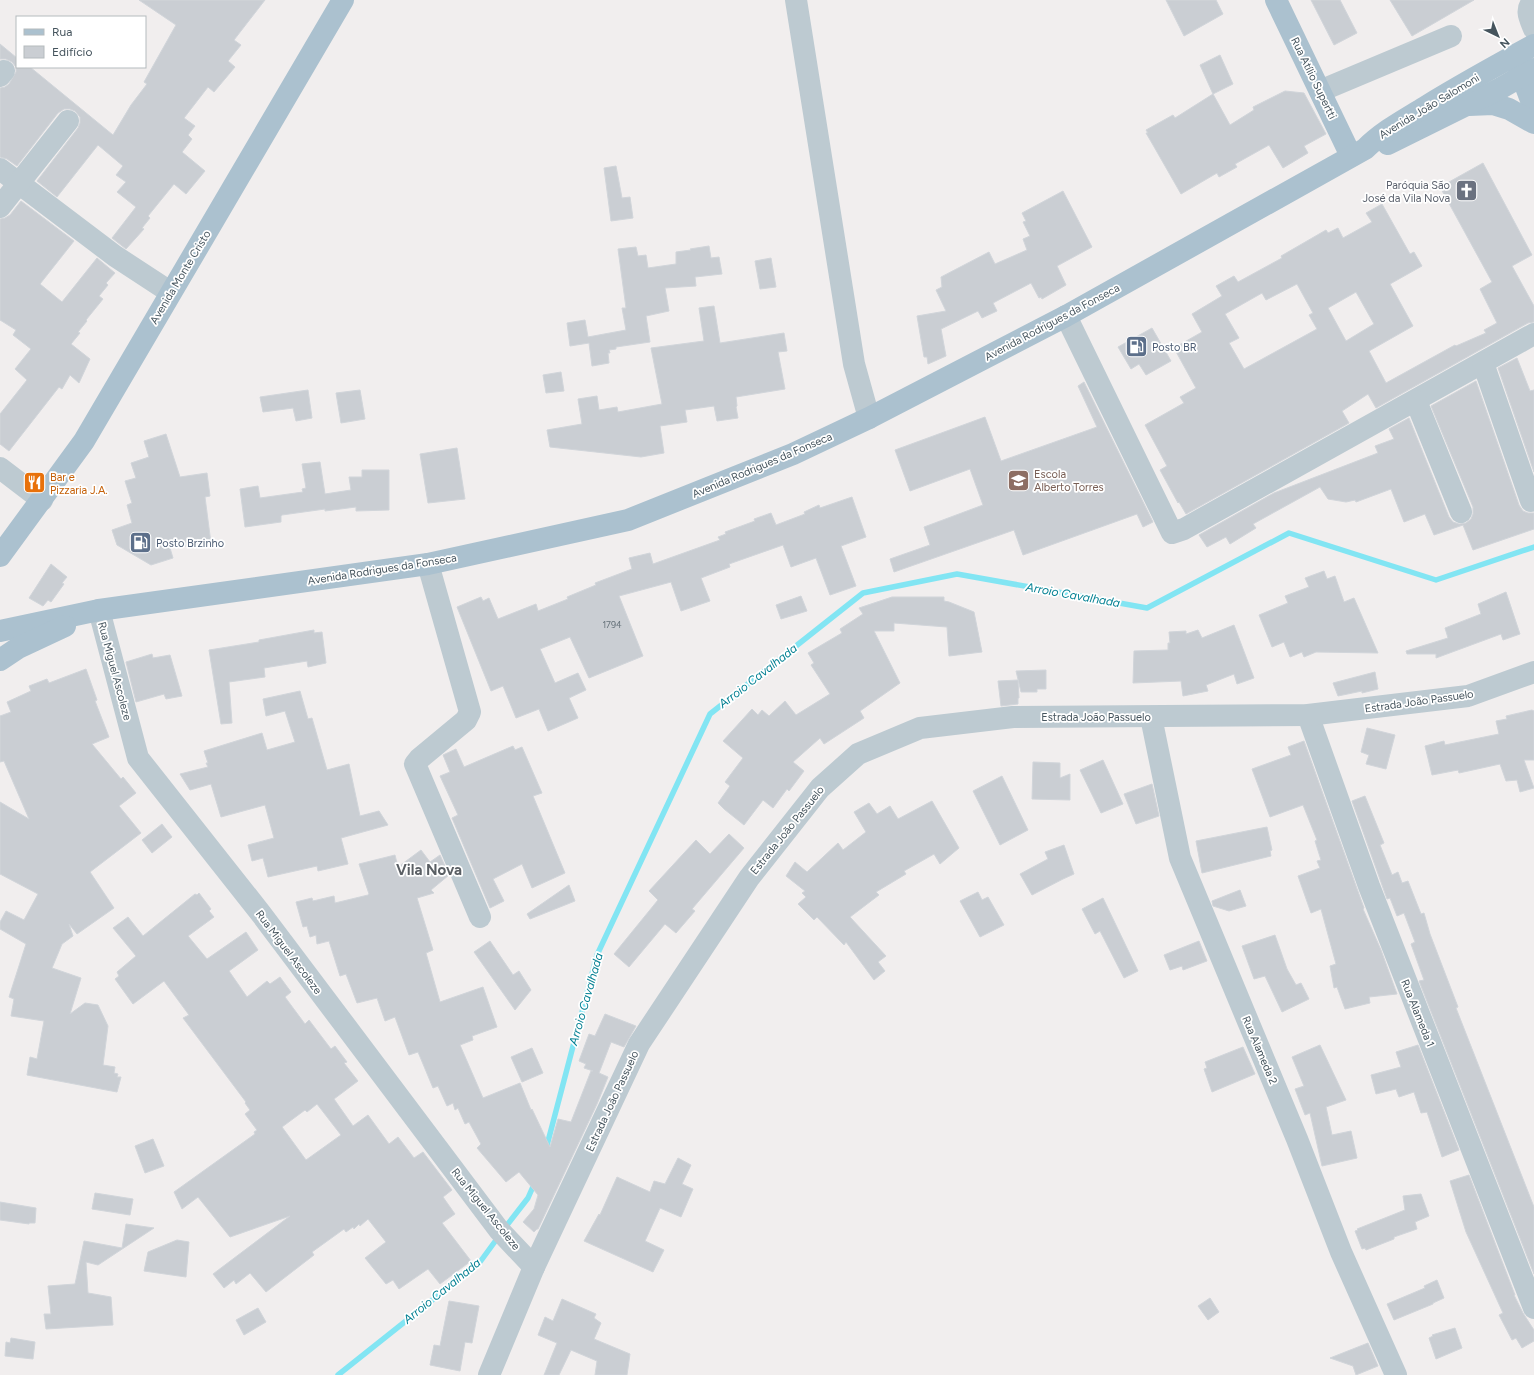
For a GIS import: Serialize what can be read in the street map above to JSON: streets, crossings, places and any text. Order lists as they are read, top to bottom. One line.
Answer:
{"streets":{"main road":["Rua Atílio Supertti","Avenida João Salomoni","Avenida Monte Cristo","Avenida Rodrigues da Fonseca"],"street":["Rua Miguel Ascoleze","Estrada João Passuelo","Rua Alameda 1","Rua Alameda 2"]},"crossings":[["Rua Atílio Supertti","Avenida João Salomoni"],["Rua Atílio Supertti","Avenida Rodrigues da Fonseca"],["Avenida João Salomoni","Avenida Rodrigues da Fonseca"],["Avenida Rodrigues da Fonseca","Rua Miguel Ascoleze"],["Rua Miguel Ascoleze","Estrada João Passuelo"],["Estrada João Passuelo","Rua Alameda 1"],["Estrada João Passuelo","Rua Alameda 2"]],"districts":["Vila Nova"],"water":["Arroio Cavalhada"],"places":{"church":["Paróquia São José da Vila Nova"],"fuel station":["Posto BR","Posto Brzinho"],"school or university":["Escola Alberto Torres"],"restaurant":["Bar e Pizzaria J.A."]},"house_numbers":["1794"],"legend":["Rua","Edifício"],"north":"bottom right"}
